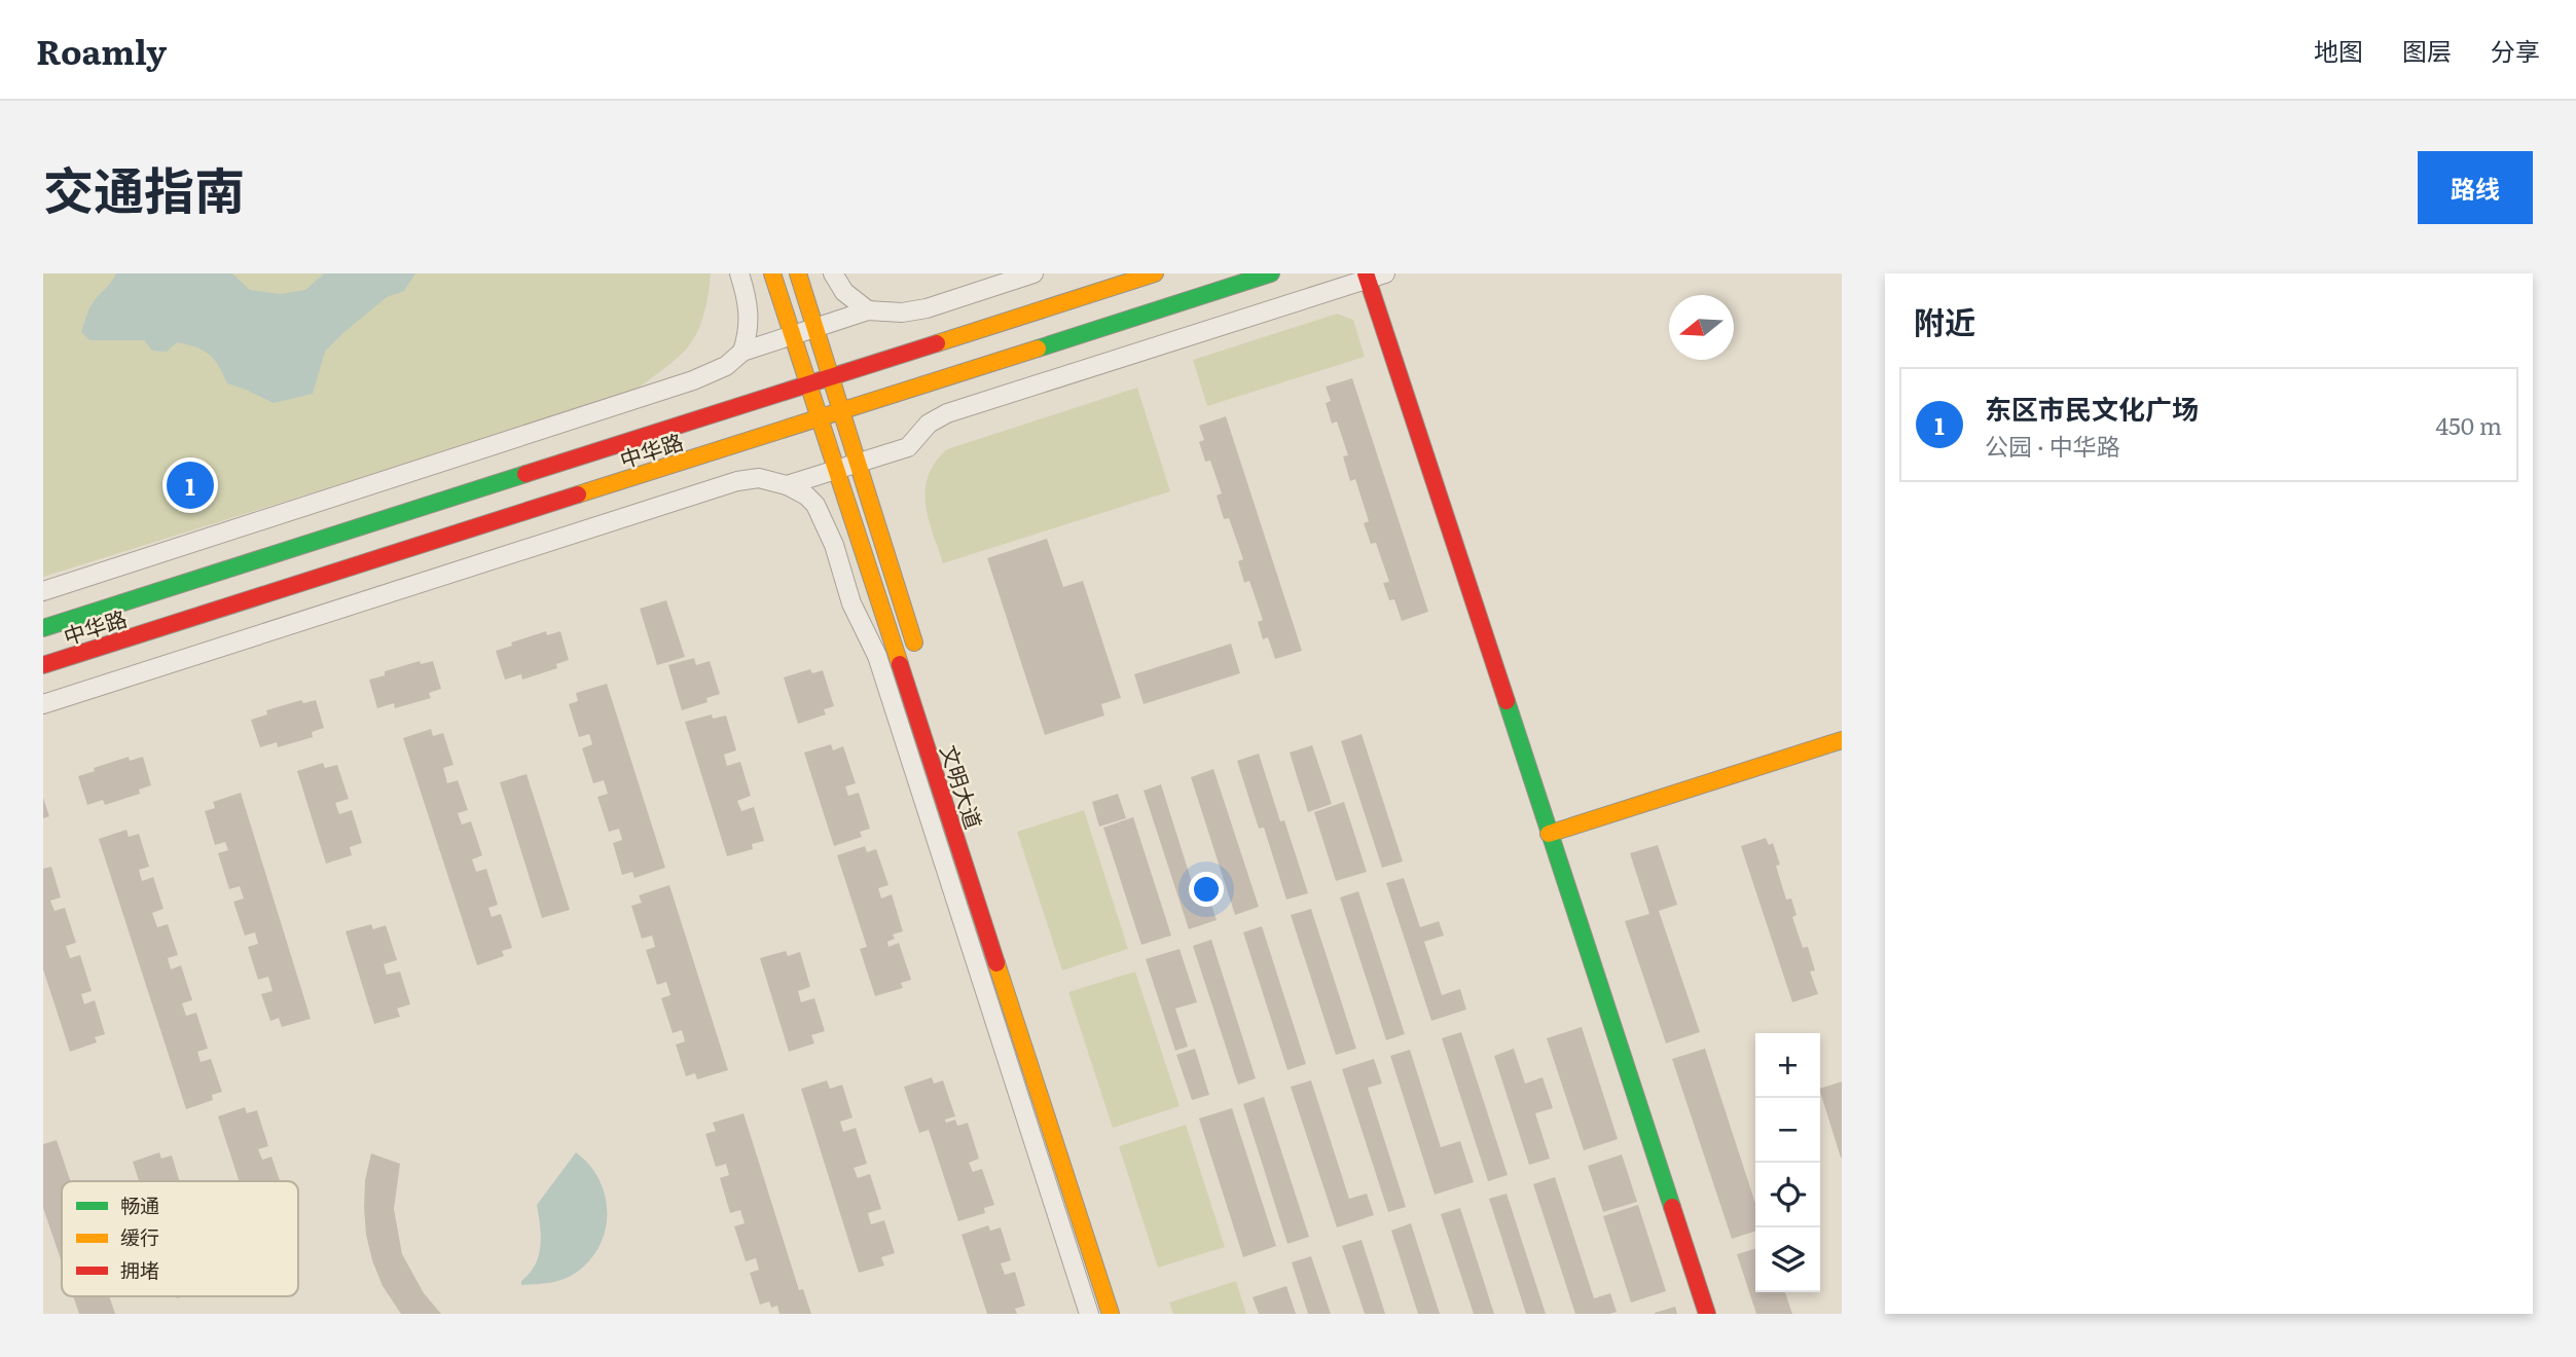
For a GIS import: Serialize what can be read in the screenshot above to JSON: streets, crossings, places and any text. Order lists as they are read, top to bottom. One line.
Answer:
{"streets":{"main road":["中华路","文明大道"]},"crossings":[["中华路","文明大道"]],"legend":["畅通","缓行","拥堵"],"north":"left","page":{"header":"Roamly","nav":["地图","图层","分享"],"title":"交通指南","buttons":"路线","heading":"附近","list":[{"mark":"1","name":"东区市民文化广场","note":"公园 · 中华路","value":"450 m"}],"pins":"1","map_buttons":["+","−"]}}
